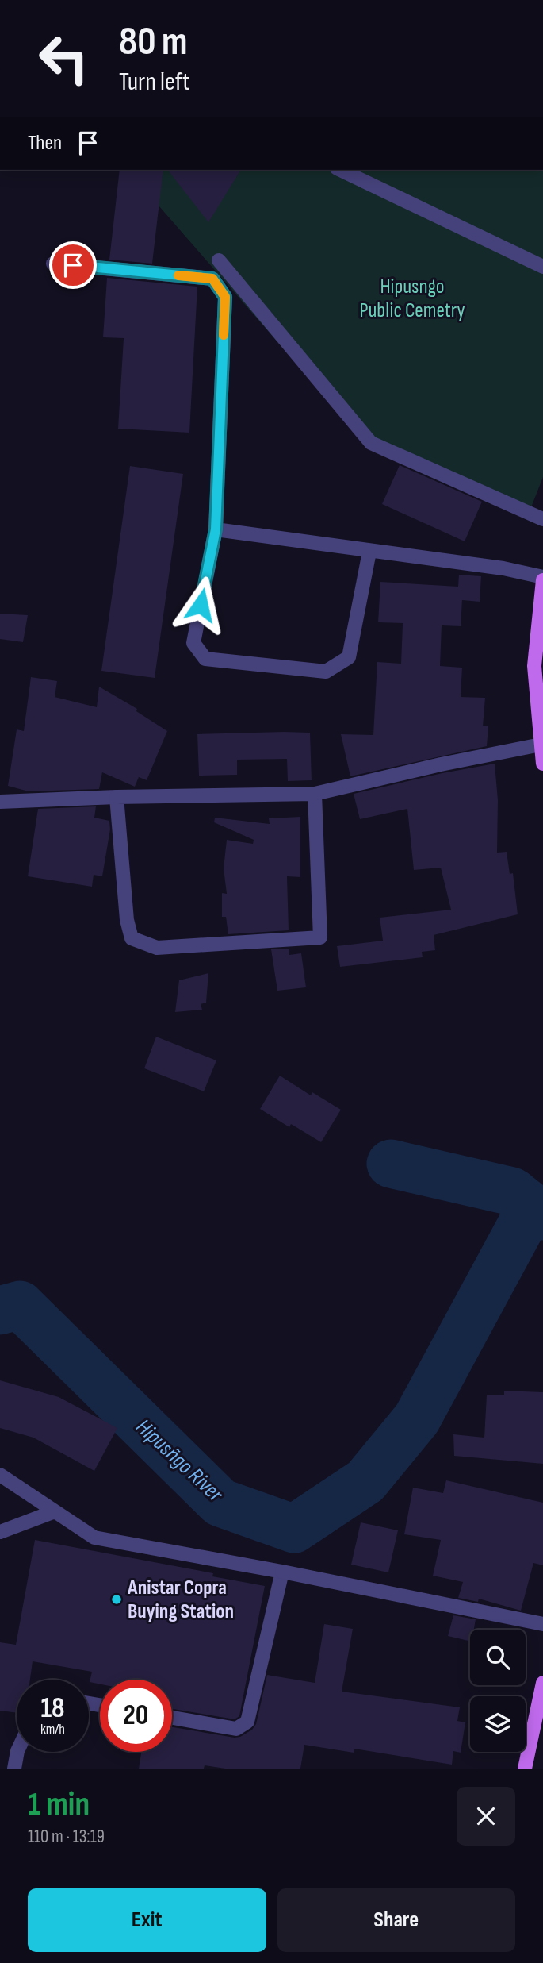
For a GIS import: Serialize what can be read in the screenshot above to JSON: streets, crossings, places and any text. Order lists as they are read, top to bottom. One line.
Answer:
{"water":["Hipusñgo River"],"parks":["Hipusngo Public Cemetry"],"places":["Anistar Copra Buying Station"],"page":{"turn":["80 m","Turn left"],"then":"Then","speed":"18 km/h","limit":"20","heading":["1 min","110 m · 13:19"],"buttons":["Exit","Share"]}}
